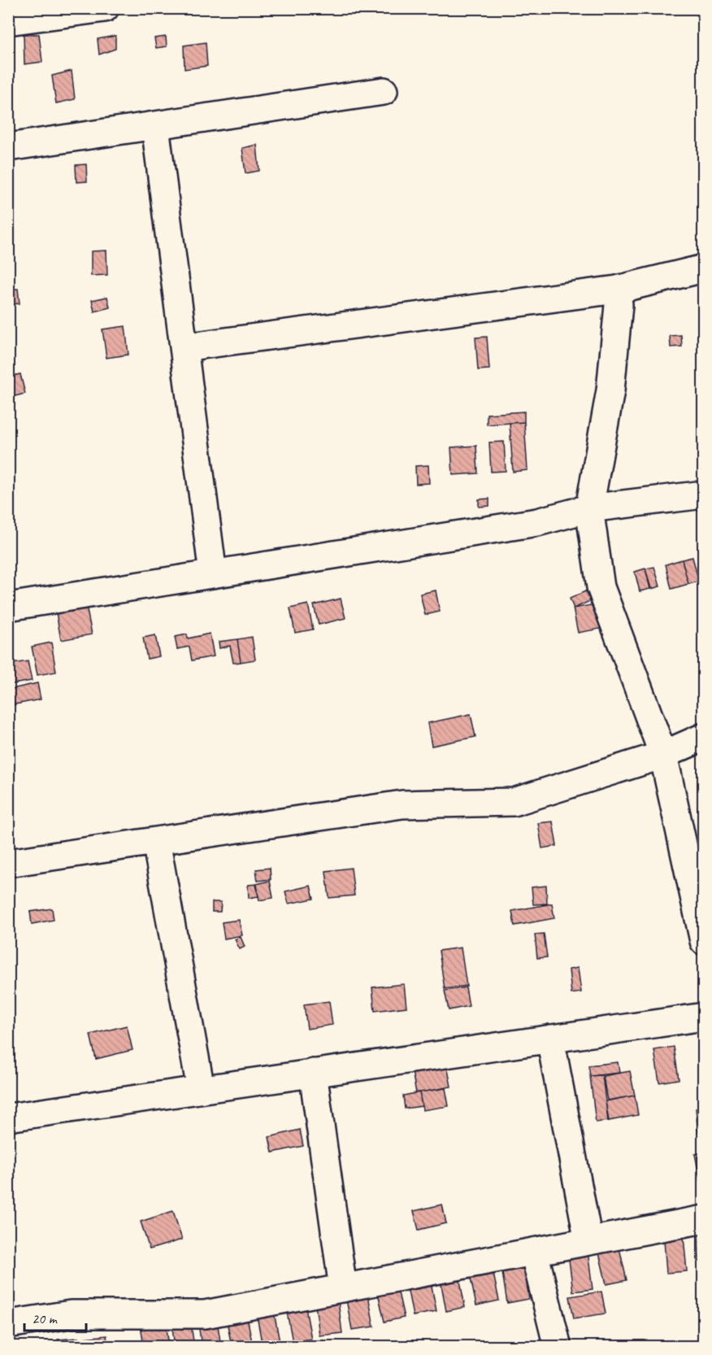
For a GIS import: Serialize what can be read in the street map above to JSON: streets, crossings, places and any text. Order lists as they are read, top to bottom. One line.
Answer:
{"scale_bar":"20 m"}
